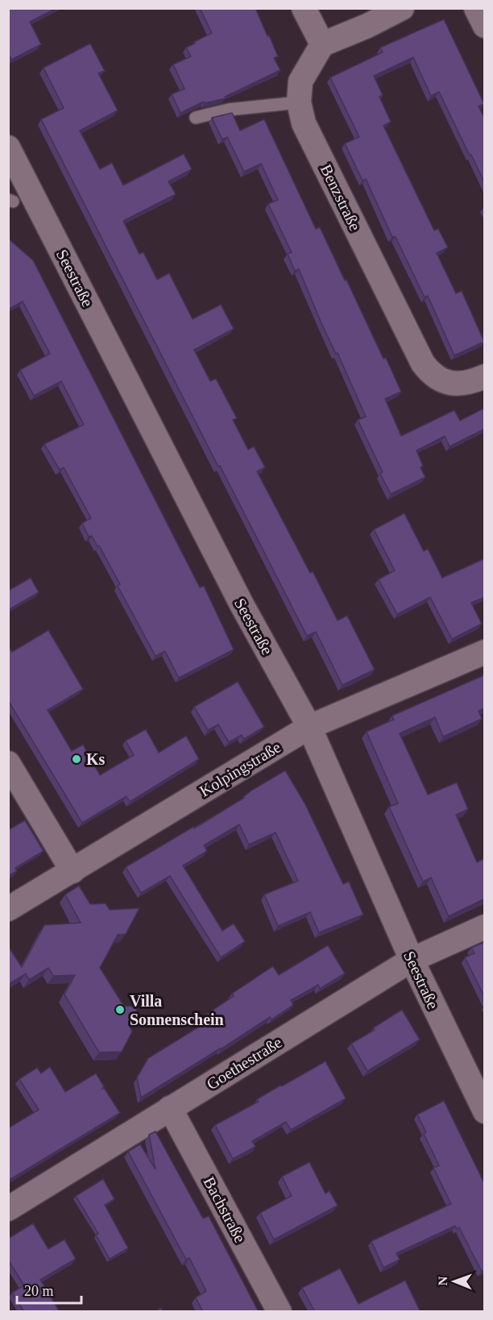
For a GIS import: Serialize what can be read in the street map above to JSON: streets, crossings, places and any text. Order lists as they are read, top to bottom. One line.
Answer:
{"streets":{"street":["Benzstraße","Seestraße","Kolpingstraße","Goethestraße","Bachstraße"]},"crossings":[["Seestraße","Kolpingstraße"],["Seestraße","Goethestraße"],["Goethestraße","Bachstraße"]],"places":["Ks","Villa Sonnenschein"],"scale_bar":"20 m","north":"left"}
